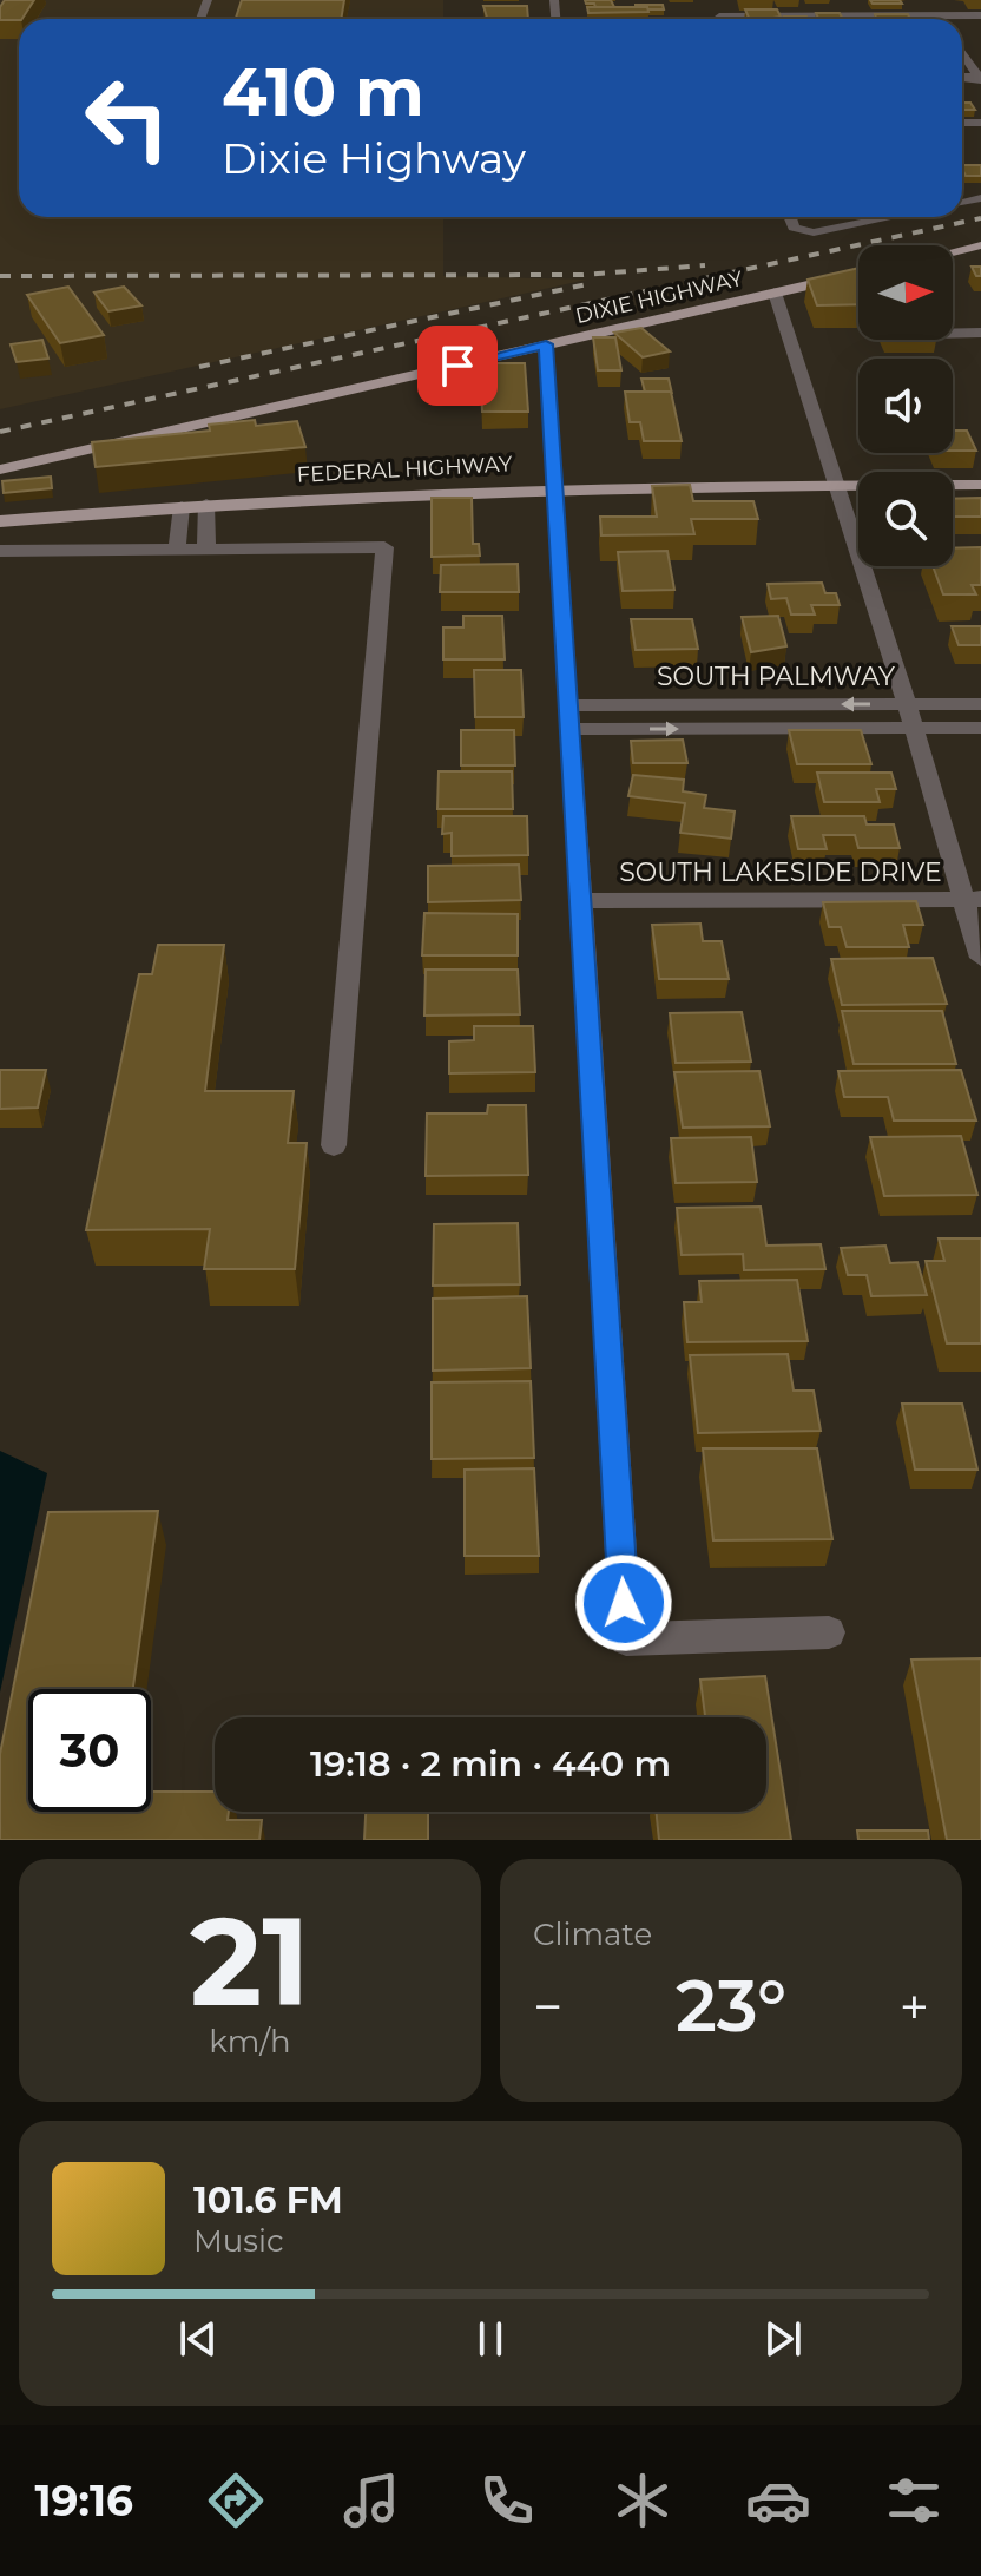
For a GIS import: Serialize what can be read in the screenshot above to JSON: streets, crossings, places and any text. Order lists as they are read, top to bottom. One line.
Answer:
{"streets":{"main road":["DIXIE HIGHWAY","FEDERAL HIGHWAY"],"street":["SOUTH PALMWAY","SOUTH LAKESIDE DRIVE"]},"north":"right","page":{"turn":["410 m","Dixie Highway"],"limit":"30","trip":"19:18 · 2 min · 440 m","tile":[["21","km/h"],"Climate"],"heat":["−","23°","+"],"song":["101.6 FM","Music"],"tabs":"19:16"}}
